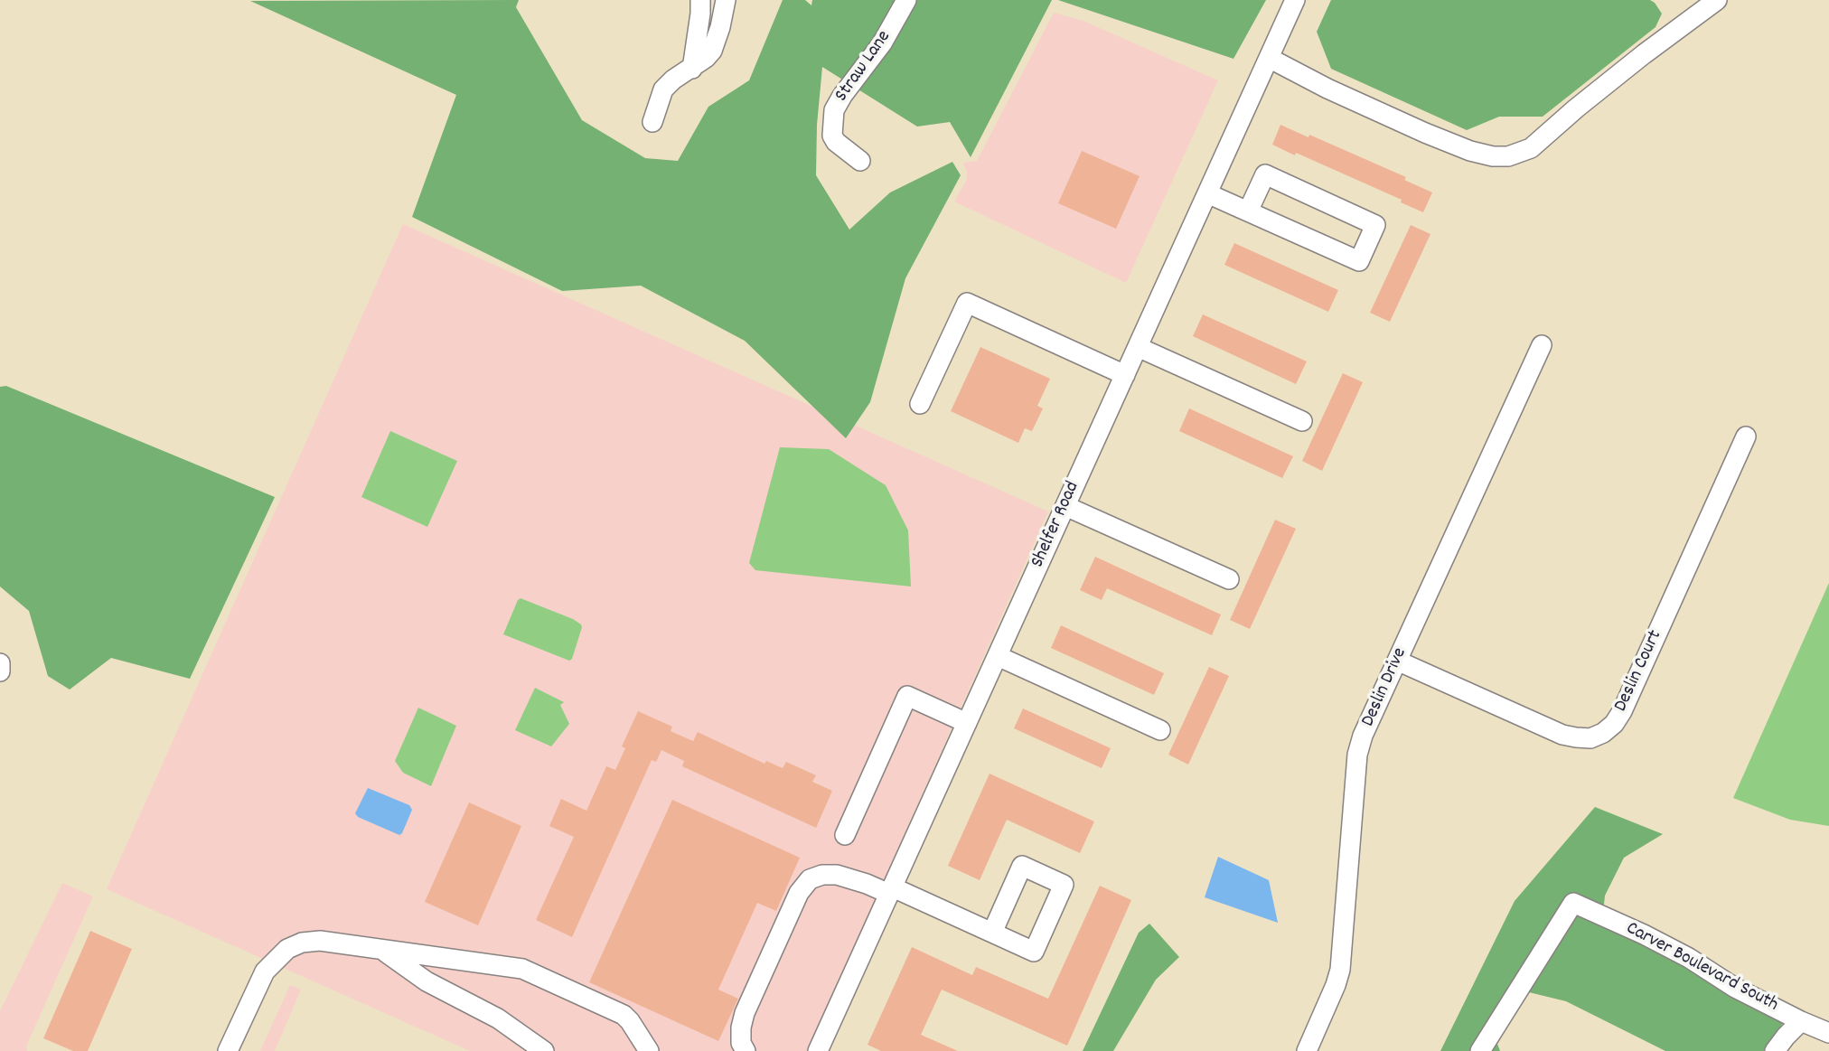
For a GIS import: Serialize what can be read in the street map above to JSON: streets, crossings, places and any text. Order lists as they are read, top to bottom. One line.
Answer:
{"streets":{"street":["Straw Lane","Shelfer Road","Deslin Court","Deslin Drive","Carver Boulevard South"]},"crossings":[["Deslin Court","Deslin Drive"]]}
